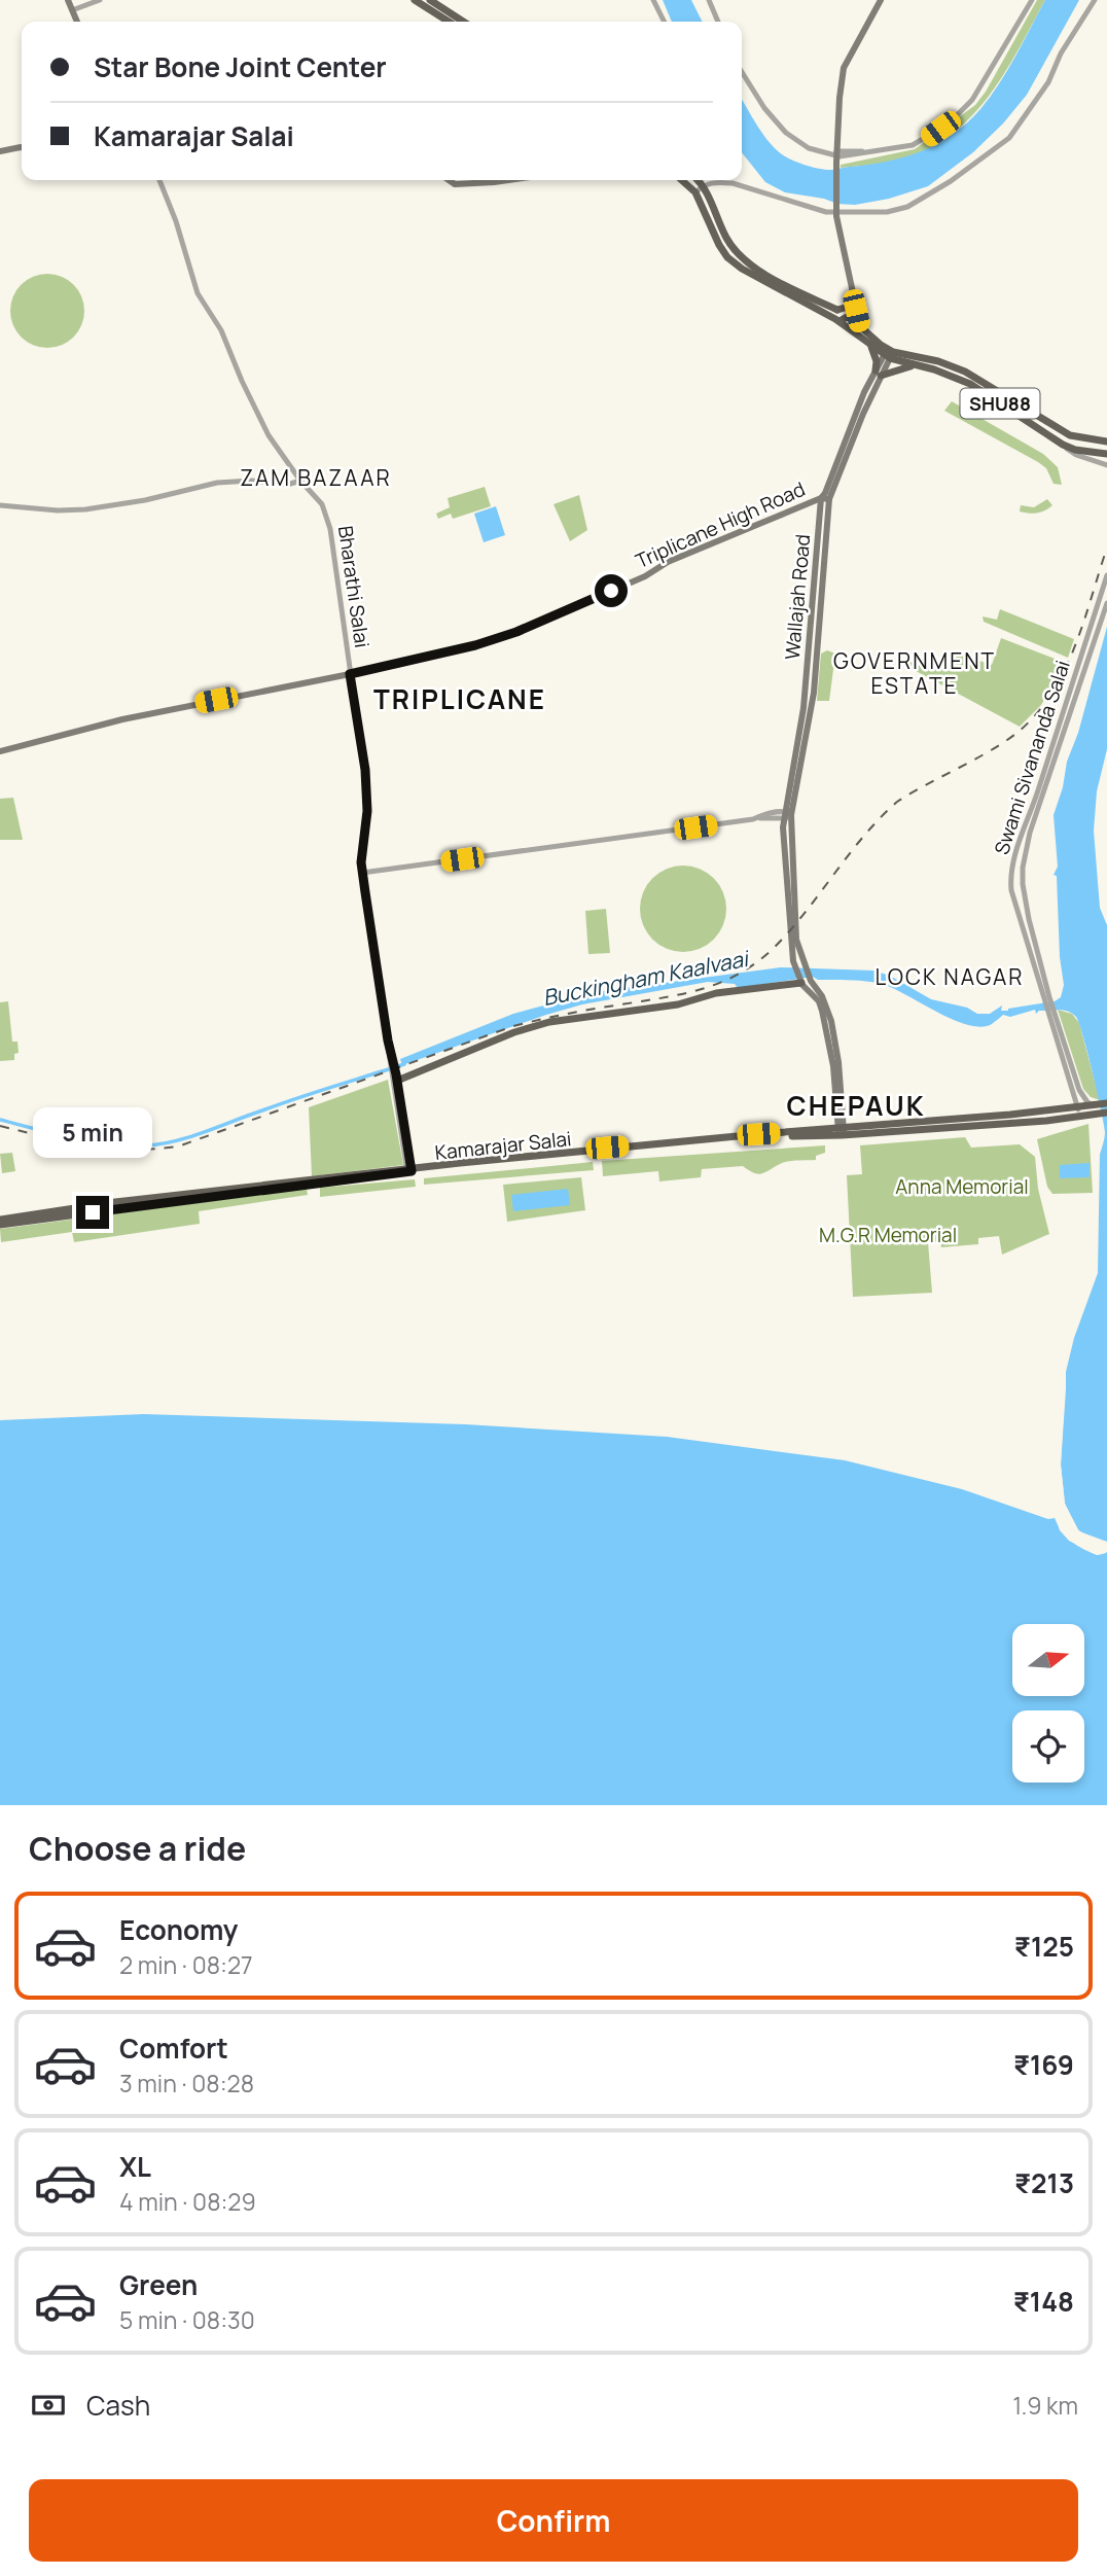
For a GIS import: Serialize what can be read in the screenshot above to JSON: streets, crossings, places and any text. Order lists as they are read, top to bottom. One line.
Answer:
{"streets":{"main road":["SHU88","Triplicane High Road","Wallajah Road","Kamarajar Salai"],"street":["Bharathi Salai","Swami Sivananda Salai"]},"crossings":[["SHU88","Wallajah Road"],["Triplicane High Road","Bharathi Salai"],["Triplicane High Road","Wallajah Road"],["Bharathi Salai","Kamarajar Salai"],["Wallajah Road","Kamarajar Salai"],["Swami Sivananda Salai","Kamarajar Salai"]],"districts":["ZAM BAZAAR","GOVERNMENT ESTATE","TRIPLICANE","LOCK NAGAR","CHEPAUK"],"water":["Buckingham Kaalvaai"],"parks":["Anna Memorial","M.G.R Memorial"],"north":"right","page":{"banner":["Star Bone Joint Center","Kamarajar Salai"],"bubble":"5 min","heading":"Choose a ride","list":[{"name":"Economy","note":"2 min · 08:27","value":"₹125"},{"name":"Comfort","note":"3 min · 08:28","value":"₹169"},{"name":"XL","note":"4 min · 08:29","value":"₹213"},{"name":"Green","note":"5 min · 08:30","value":"₹148"}],"pay":["Cash","1.9 km"],"buttons":"Confirm"}}
